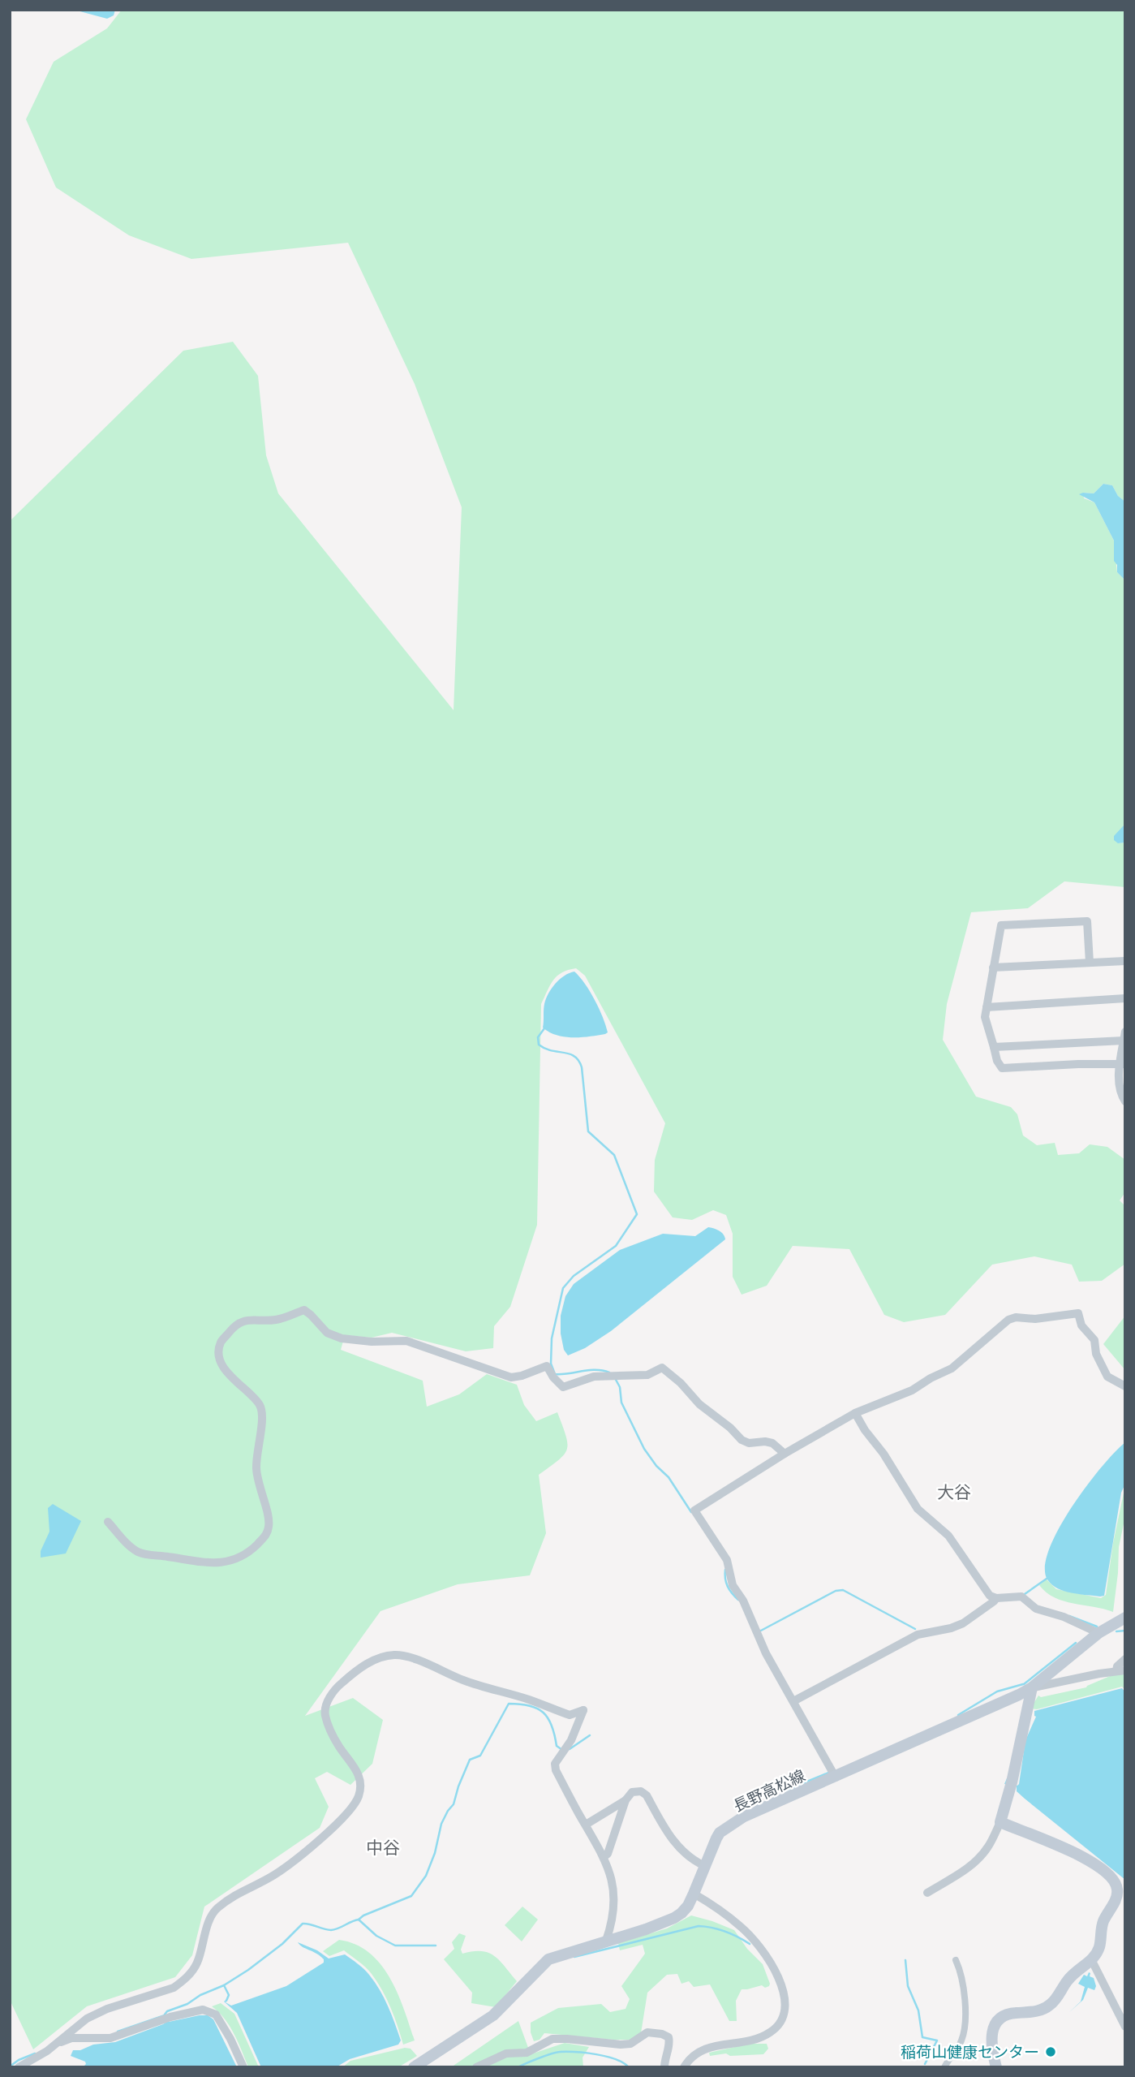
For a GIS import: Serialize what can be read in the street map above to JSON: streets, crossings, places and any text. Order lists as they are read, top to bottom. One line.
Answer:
{"streets":{"main road":["長野高松線"]},"districts":["大谷","中谷"],"places":["稲荷山健康センター"]}
